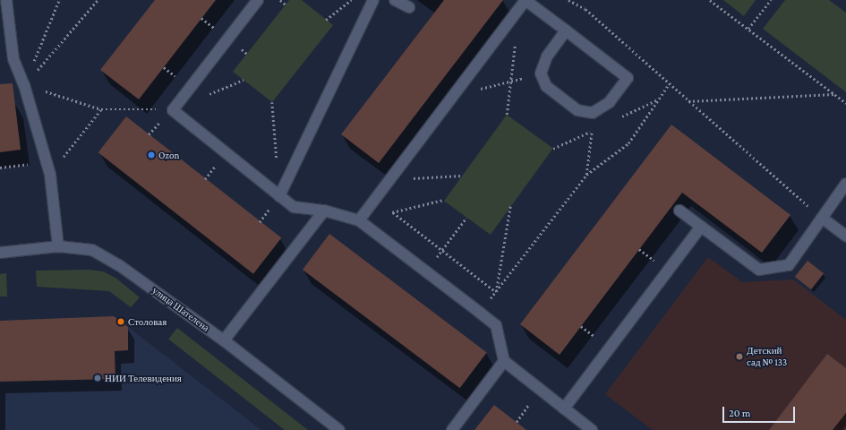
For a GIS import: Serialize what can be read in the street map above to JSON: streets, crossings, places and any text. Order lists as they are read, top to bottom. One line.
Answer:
{"streets":{"street":["улица Шателена"]},"places":["Ozon","Столовая","Детский сад № 133","НИИ Телевидения"],"scale_bar":"20 m"}
